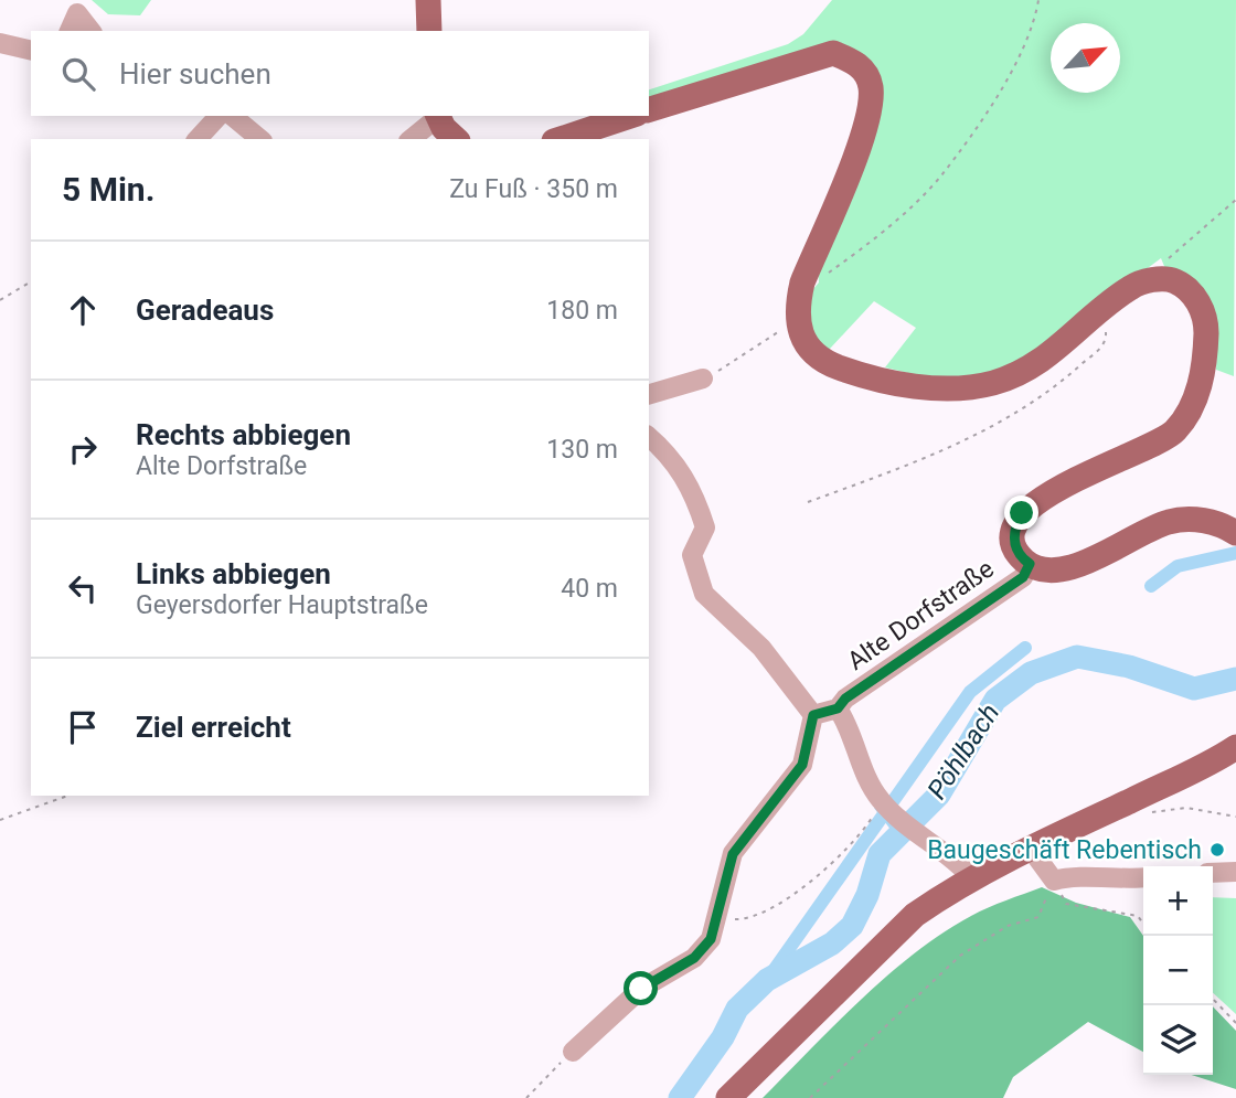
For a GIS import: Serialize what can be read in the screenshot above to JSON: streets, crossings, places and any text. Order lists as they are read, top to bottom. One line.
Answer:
{"streets":{"street":["Alte Dorfstraße"]},"water":["Pöhlbach"],"places":["Baugeschäft Rebentisch"],"north":"top right","page":{"search":"Hier suchen","heading":["5 Min.","Zu Fuß · 350 m"],"list":[["Geradeaus","180 m"],["Rechts abbiegen","Alte Dorfstraße","130 m"],["Links abbiegen","Geyersdorfer Hauptstraße","40 m"],"Ziel erreicht"],"map_buttons":["+","−"]}}
